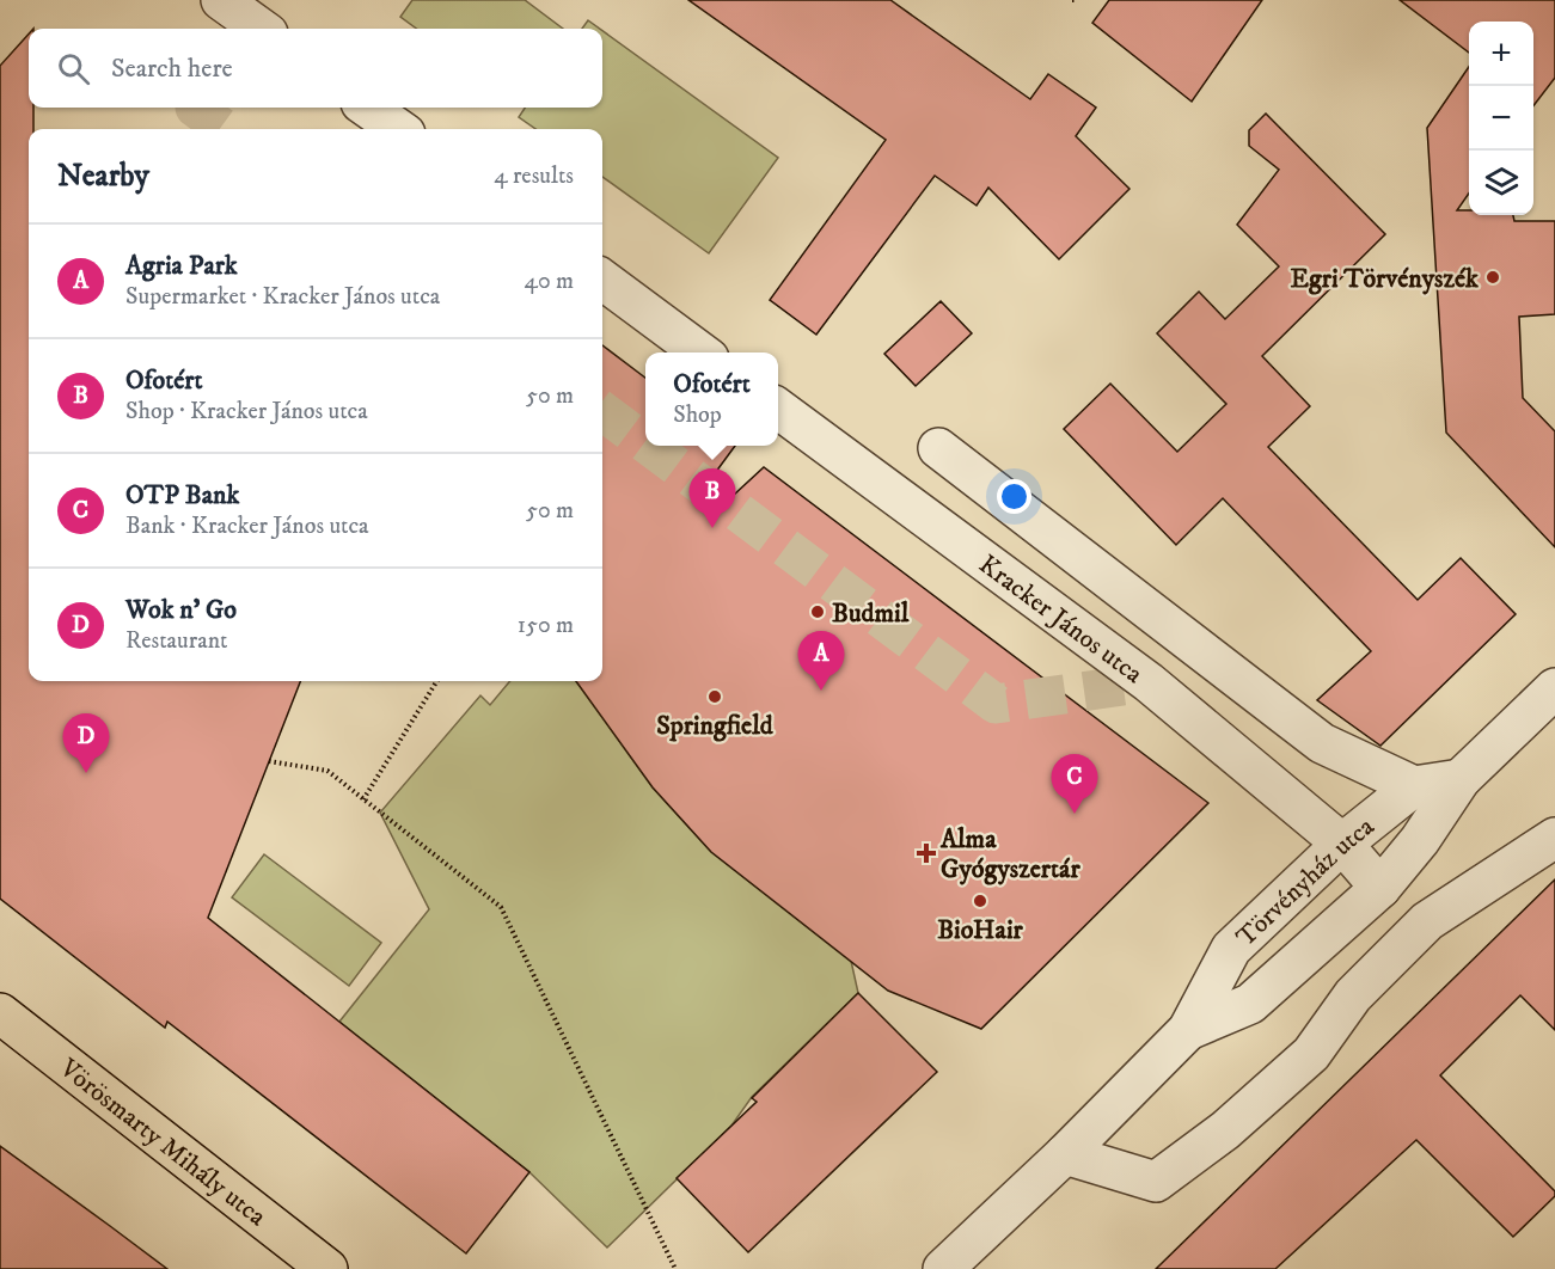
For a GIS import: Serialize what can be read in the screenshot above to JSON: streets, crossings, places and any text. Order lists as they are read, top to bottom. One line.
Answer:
{"streets":{"main road":["Vörösmarty Mihály utca"],"street":["Kracker János utca","Törvényház utca"]},"crossings":[["Kracker János utca","Törvényház utca"]],"places":{"other":["Egri Törvényszék","Budmil","Springfield","BioHair"],"health":["Alma Gyógyszertár"]},"page":{"map_buttons":["+","−"],"search":"Search here","heading":["Nearby","4 results"],"list":[{"mark":"A","name":"Agria Park","note":"Supermarket · Kracker János utca","value":"40 m"},{"mark":"B","name":"Ofotért","note":"Shop · Kracker János utca","value":"50 m"},{"mark":"C","name":"OTP Bank","note":"Bank · Kracker János utca","value":"50 m"},{"mark":"D","name":"Wok n' Go","note":"Restaurant","value":"150 m"}],"popup":["Ofotért","Shop"],"pins":["B","A","D","C"]}}
